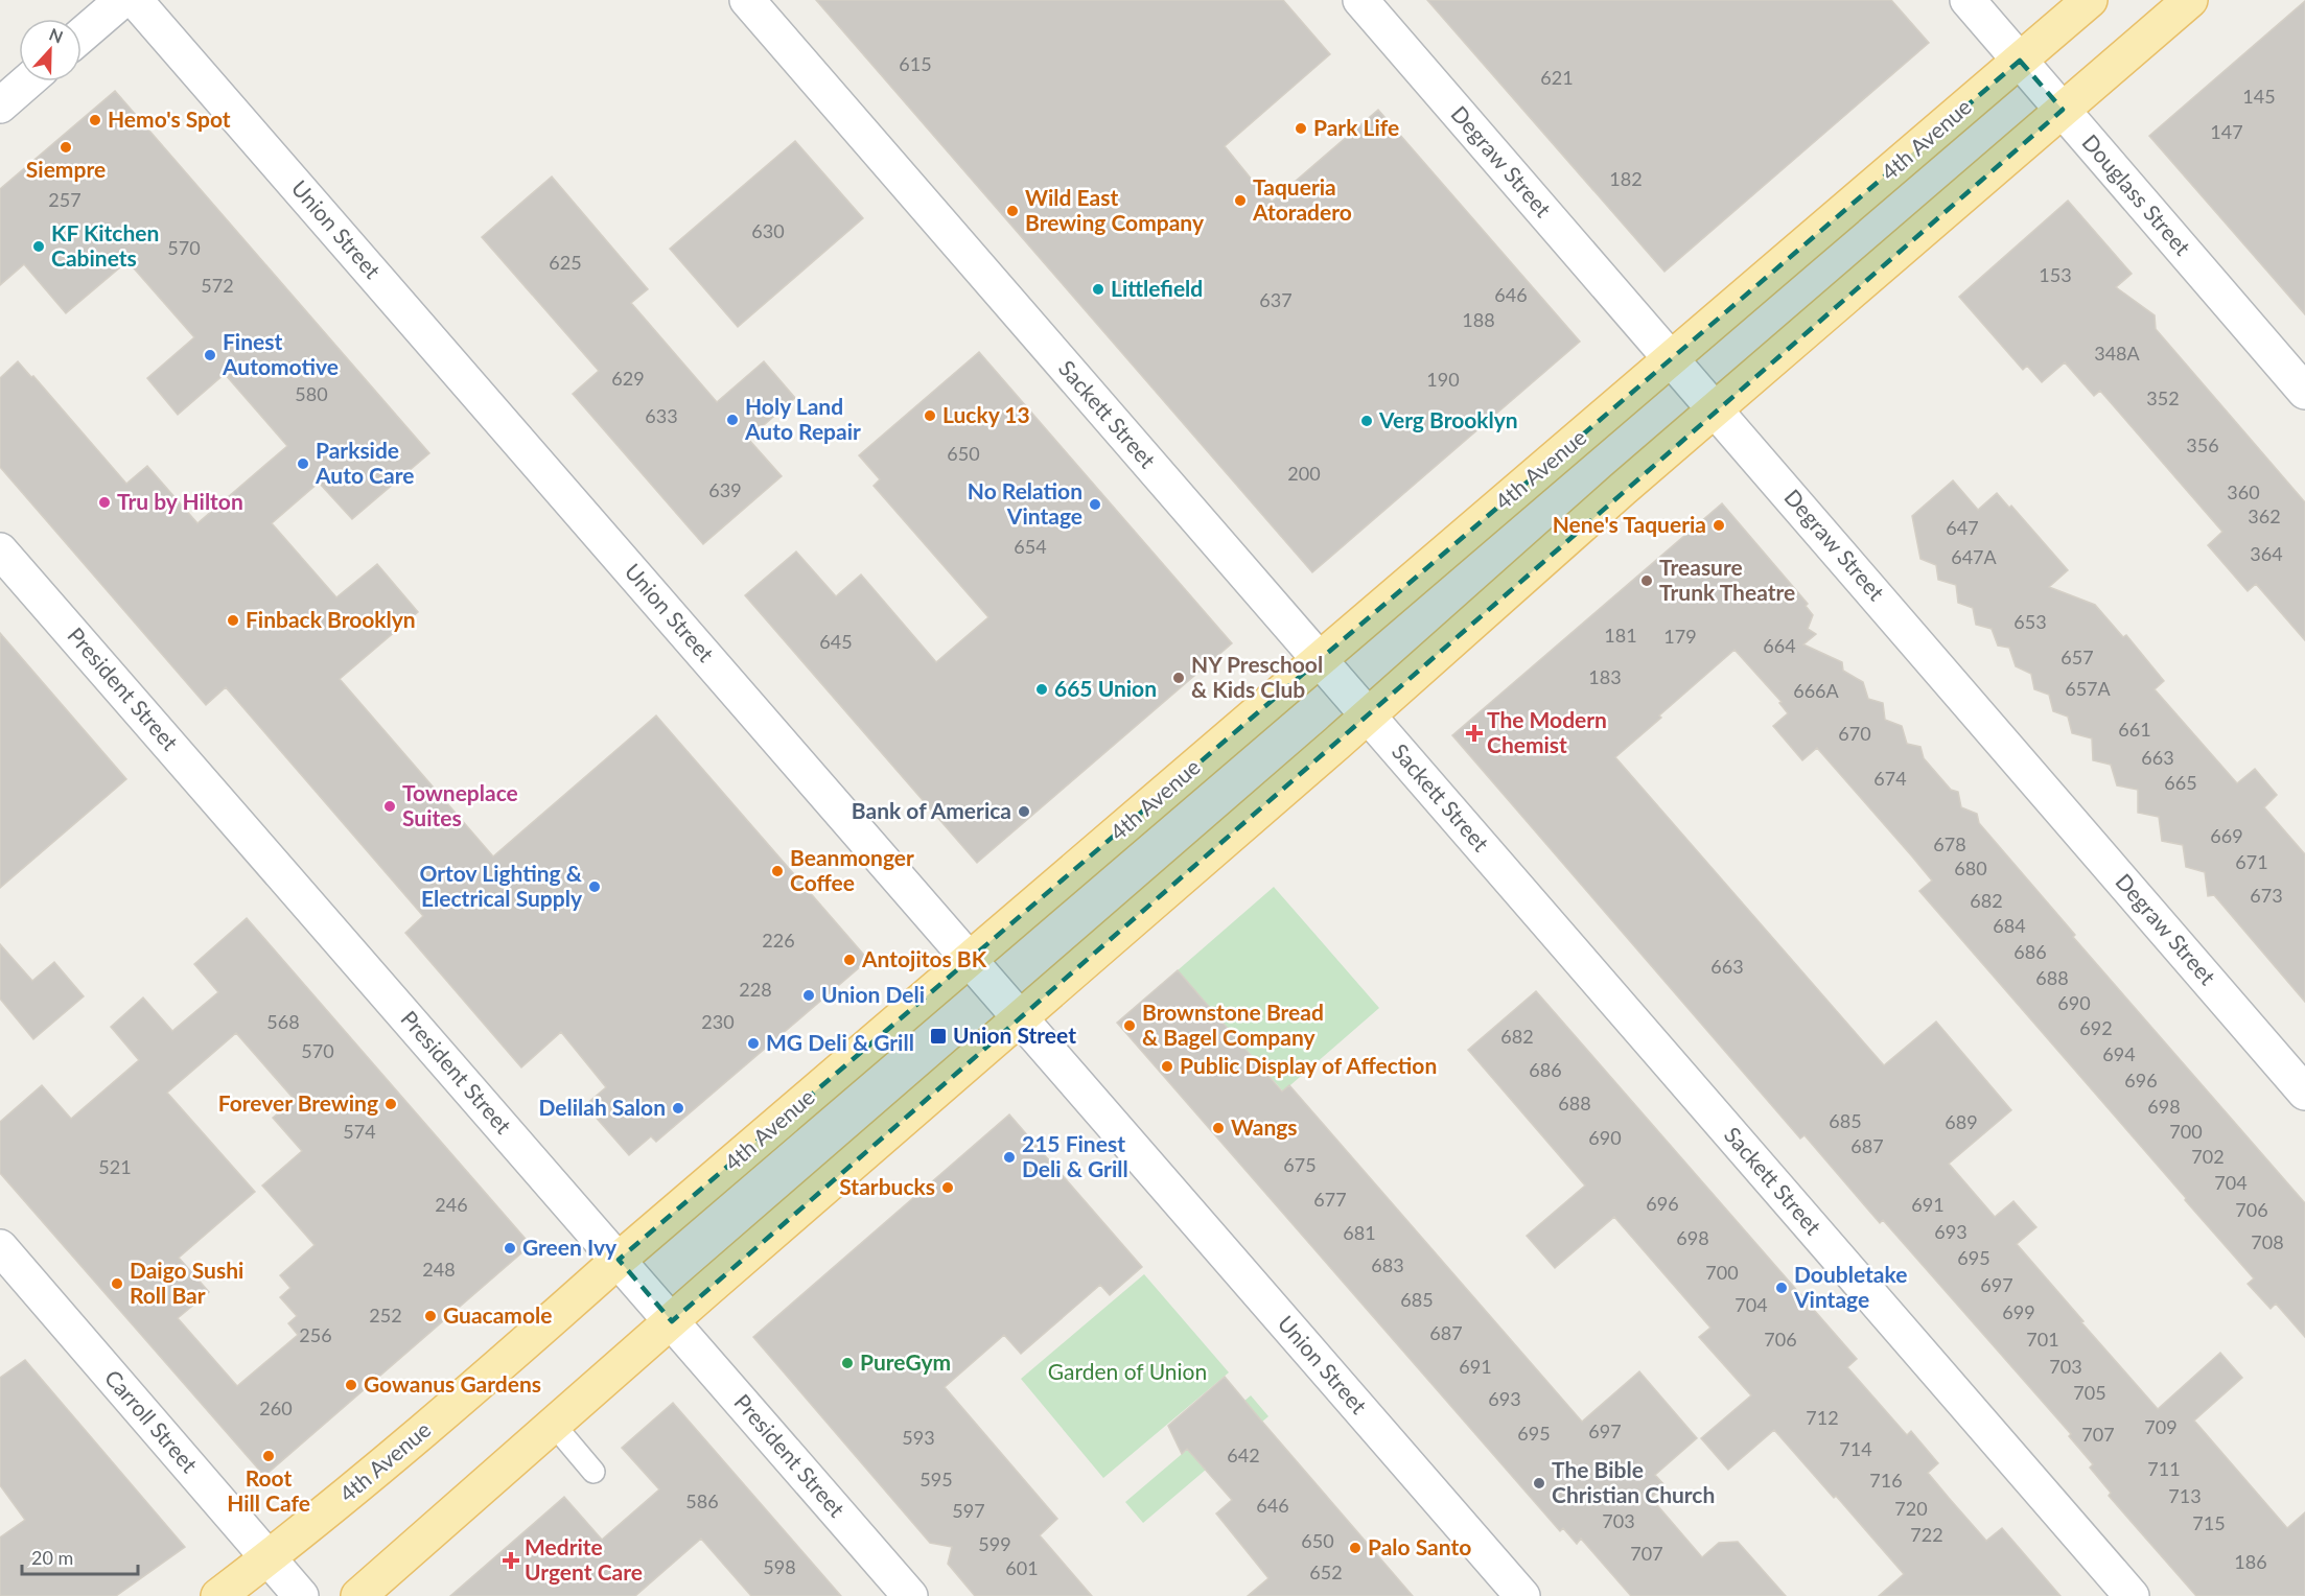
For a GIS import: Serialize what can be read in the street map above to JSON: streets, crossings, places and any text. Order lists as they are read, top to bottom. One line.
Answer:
{"streets":{"main road":["4th Avenue"],"street":["Degraw Street","Douglass Street","Union Street","Sackett Street","President Street","Carroll Street"]},"crossings":[["4th Avenue","Degraw Street"],["4th Avenue","Douglass Street"],["4th Avenue","Union Street"],["4th Avenue","Sackett Street"],["4th Avenue","President Street"],["4th Avenue","Carroll Street"]],"parks":["Garden of Union"],"places":{"other":["Hemo's Spot","Park Life","Siempre","Taqueria Atoradero","Wild East Brewing Company","KF Kitchen Cabinets","Littlefield","Finest Automotive","Lucky 13","Holy Land Auto Repair","Verg Brooklyn","Parkside Auto Care","Tru by Hilton","No Relation Vintage","Nene's Taqueria","Treasure Trunk Theatre","Finback Brooklyn","NY Preschool & Kids Club","665 Union","Towneplace Suites","Bank of America","Beanmonger Coffee","Ortov Lighting & Electrical Supply","Antojitos BK","Union Deli","Brownstone Bread & Bagel Company","MG Deli & Grill","Public Display of Affection","Forever Brewing","Delilah Salon","Wangs","215 Finest Deli & Grill","Starbucks","Green Ivy","Daigo Sushi Roll Bar","Doubletake Vintage","Guacamole","PureGym","Gowanus Gardens","Root Hill Cafe","The Bible Christian Church","Palo Santo"],"health":["The Modern Chemist","Medrite Urgent Care"],"transit":["Union Street"]},"house_numbers":["615","621","145","147","182","257","630","570","625","153","572","646","637","188","348A","629","190","580","352","633","356","650","200","639","360","362","647","654","364","647A","653","181","179","645","664","657","183","657A","666A","661","670","663","674","665","669","678","671","680","673","682","684","226","686","663","688","228","690","568","230","692","682","570","694","686","696","688","698","685","689","574","700","690","687","702","675","521","704","677","696","246","691","706","693","681","698","708","695","683","248","700","697","685","704","699","252","687","256","706","701","691","703","705","693","260","712","709","697","695","707","593","714","642","711","595","716","713","586","646","720","597","703","715","722","650","599","707","186","598","601","652"],"scale_bar":"20 m","north":"top"}
